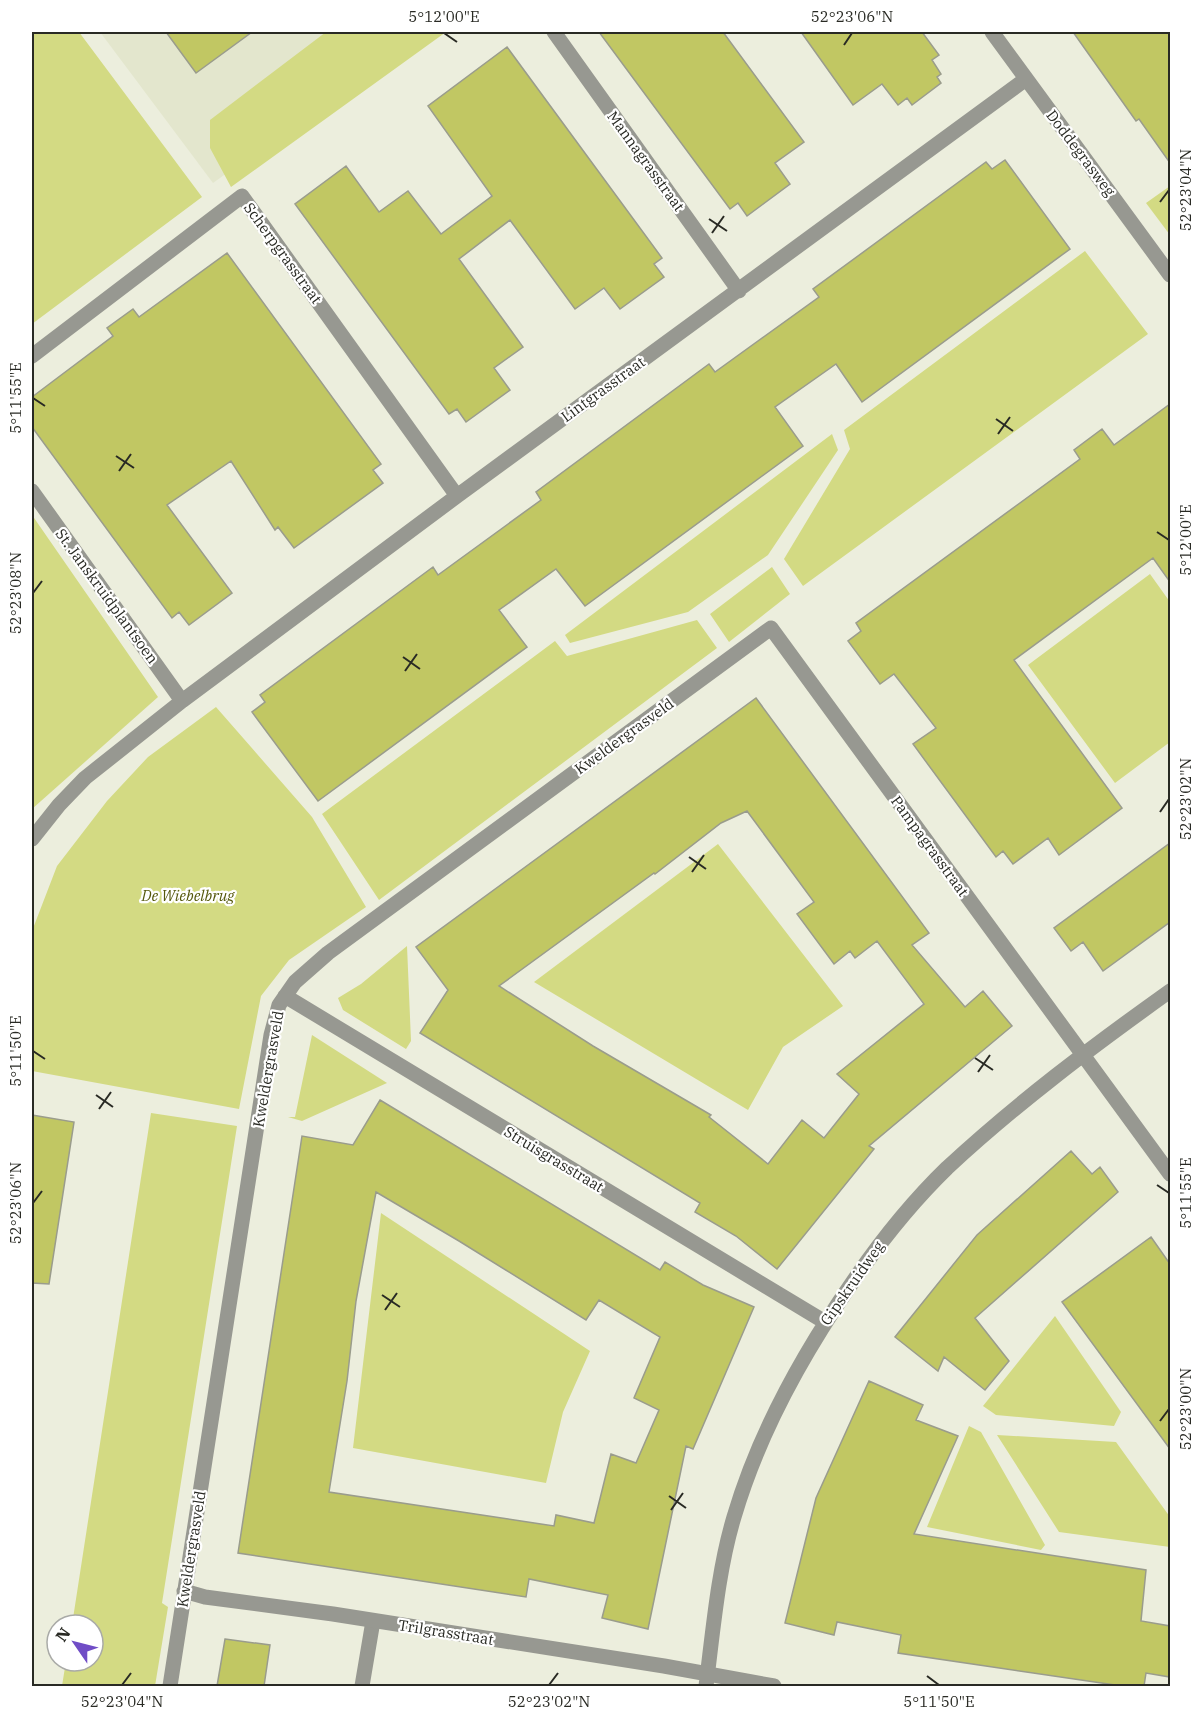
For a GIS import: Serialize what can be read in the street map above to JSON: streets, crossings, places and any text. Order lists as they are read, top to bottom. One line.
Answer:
{"streets":{"street":["Doddegrasweg","Mannagrasstraat","Scherpgrasstraat","Lintgrasstraat","St. Janskruidplantsoen","Kweldergrasveld","Pampagrasstraat","Struisgrasstraat","Gipskruidweg","Trilgrasstraat"]},"crossings":[["Doddegrasweg","Lintgrasstraat"],["Mannagrasstraat","Lintgrasstraat"],["Scherpgrasstraat","Lintgrasstraat"],["Lintgrasstraat","St. Janskruidplantsoen"],["Kweldergrasveld","Pampagrasstraat"],["Kweldergrasveld","Struisgrasstraat"],["Kweldergrasveld","Trilgrasstraat"],["Pampagrasstraat","Gipskruidweg"],["Struisgrasstraat","Gipskruidweg"],["Gipskruidweg","Trilgrasstraat"]],"parks":["De Wiebelbrug"],"north":"top left","coordinates":["5°12'00\"E","52°23'06\"N","52°23'04\"N","5°11'55\"E","52°23'08\"N","52°23'02\"N","5°11'50\"E","52°23'00\"N"]}
